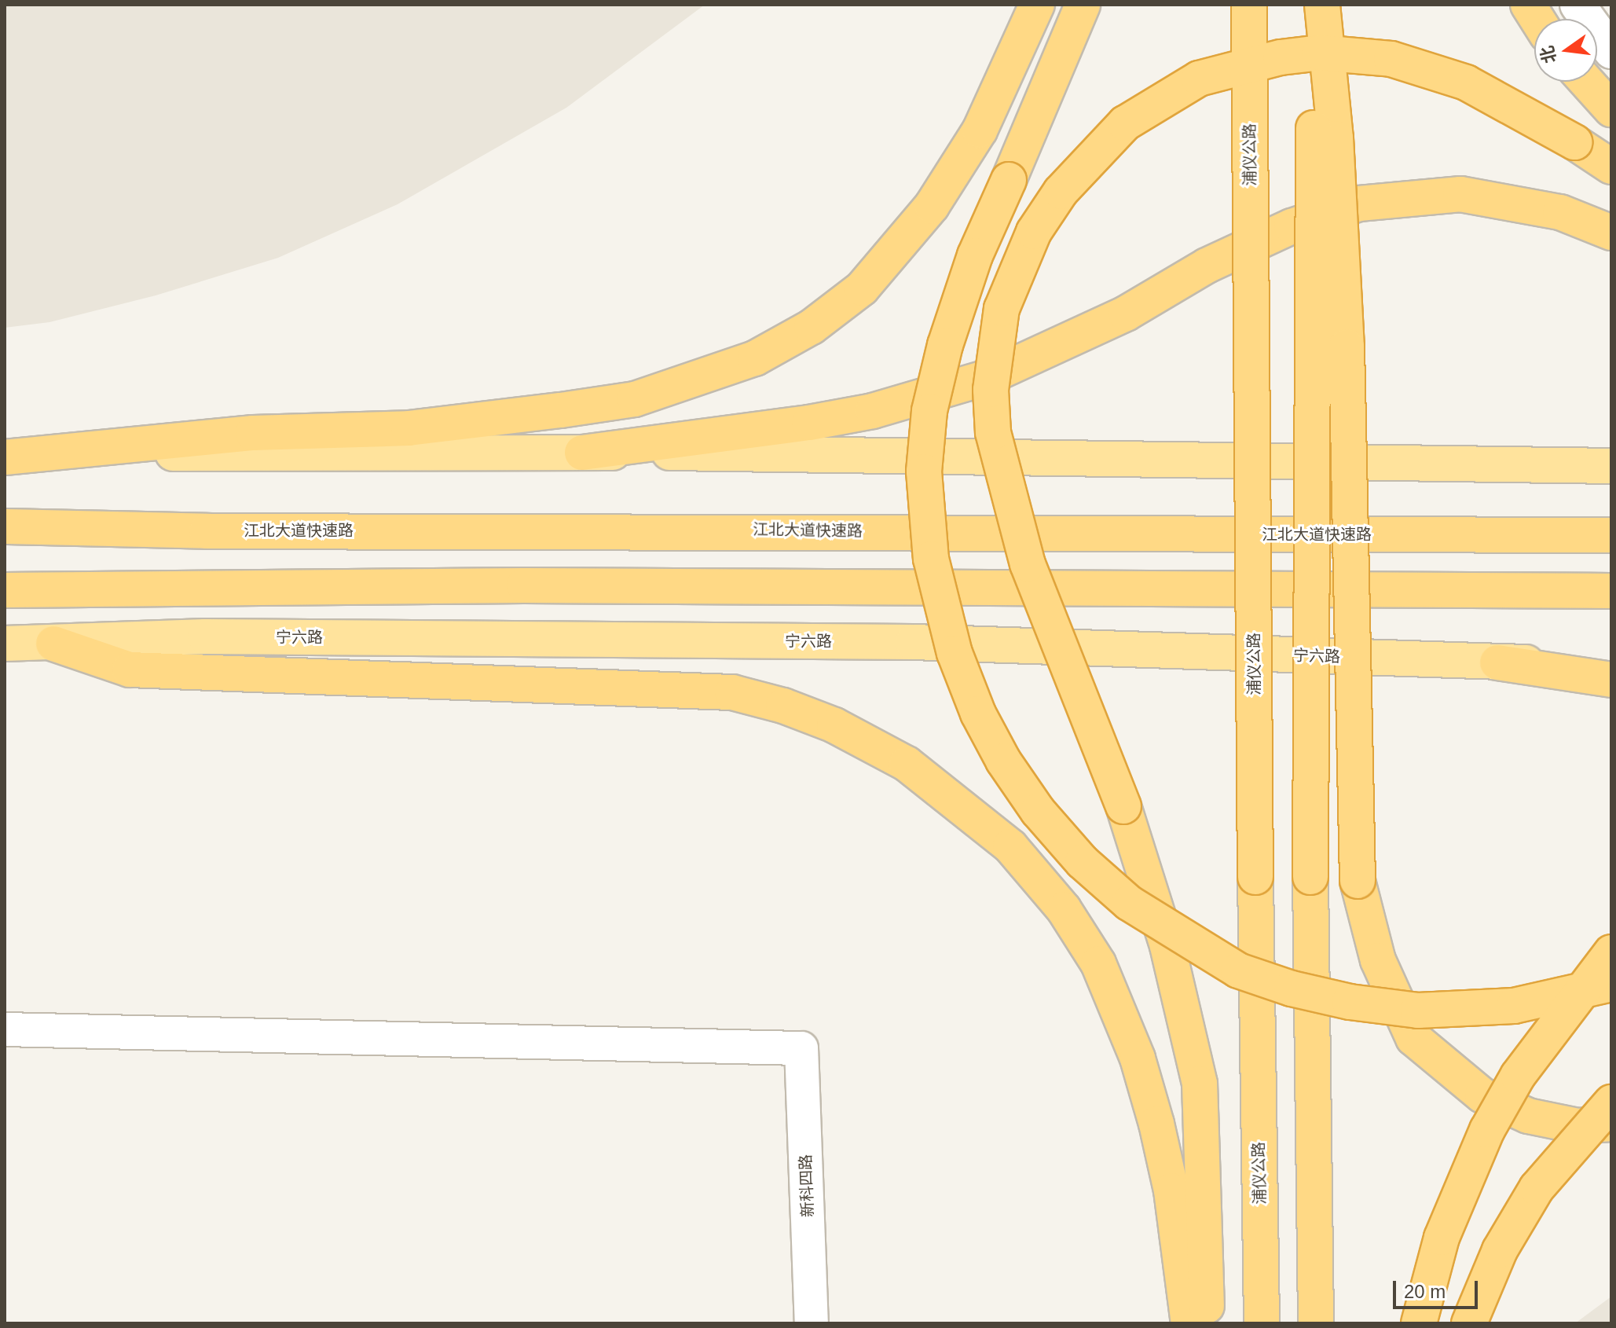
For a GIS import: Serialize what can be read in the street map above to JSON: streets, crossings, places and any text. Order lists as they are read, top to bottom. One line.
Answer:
{"streets":{"highway":["浦仪公路","江北大道快速路"],"main road":["宁六路"],"street":["新科四路"]},"scale_bar":"20 m","north":"left"}
